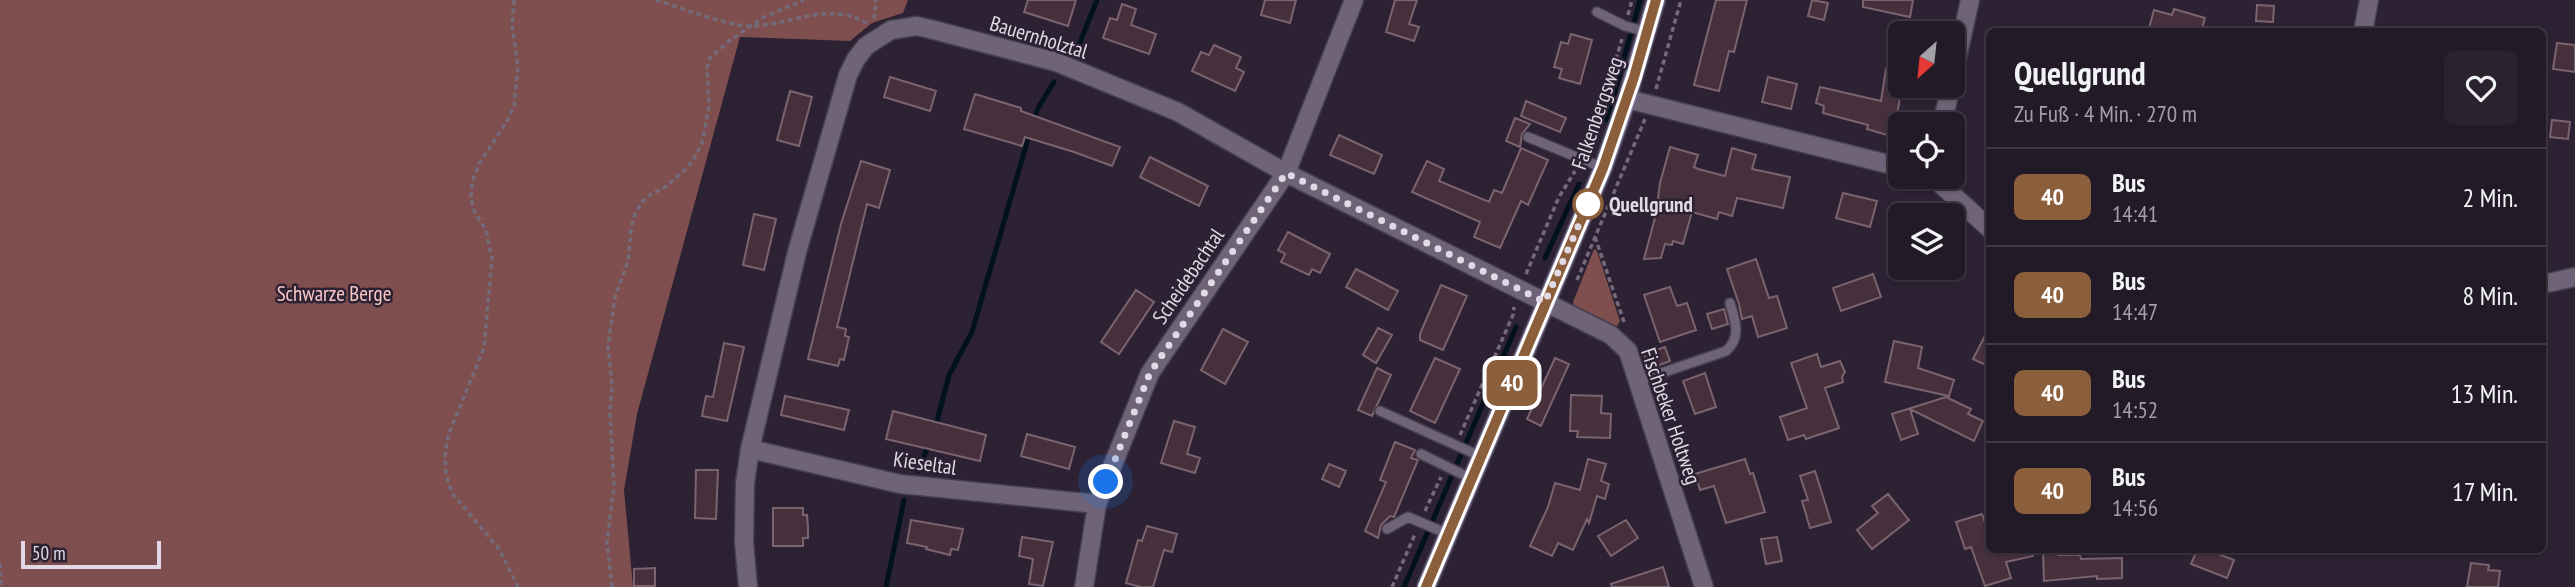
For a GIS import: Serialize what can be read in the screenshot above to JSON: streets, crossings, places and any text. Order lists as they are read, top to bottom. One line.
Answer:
{"streets":{"street":["Bauernholztal","Falkenbergsweg","Scheidebachtal","Fischbeker Holtweg","Kieseltal"]},"crossings":[["Bauernholztal","Falkenbergsweg"],["Bauernholztal","Scheidebachtal"],["Bauernholztal","Fischbeker Holtweg"],["Bauernholztal","Kieseltal"],["Falkenbergsweg","Fischbeker Holtweg"],["Scheidebachtal","Kieseltal"]],"parks":["Schwarze Berge"],"places":["Quellgrund"],"lines":["bus line 40"],"scale_bar":"50 m","north":"bottom left","page":{"on_map":"40","heading":["Quellgrund","Zu Fuß · 4 Min. · 270 m"],"list":[{"mark":"40","name":"Bus","note":"14:41","value":"2 Min."},{"mark":"40","name":"Bus","note":"14:47","value":"8 Min."},{"mark":"40","name":"Bus","note":"14:52","value":"13 Min."},{"mark":"40","name":"Bus","note":"14:56","value":"17 Min."}],"scale":"50 m"}}
